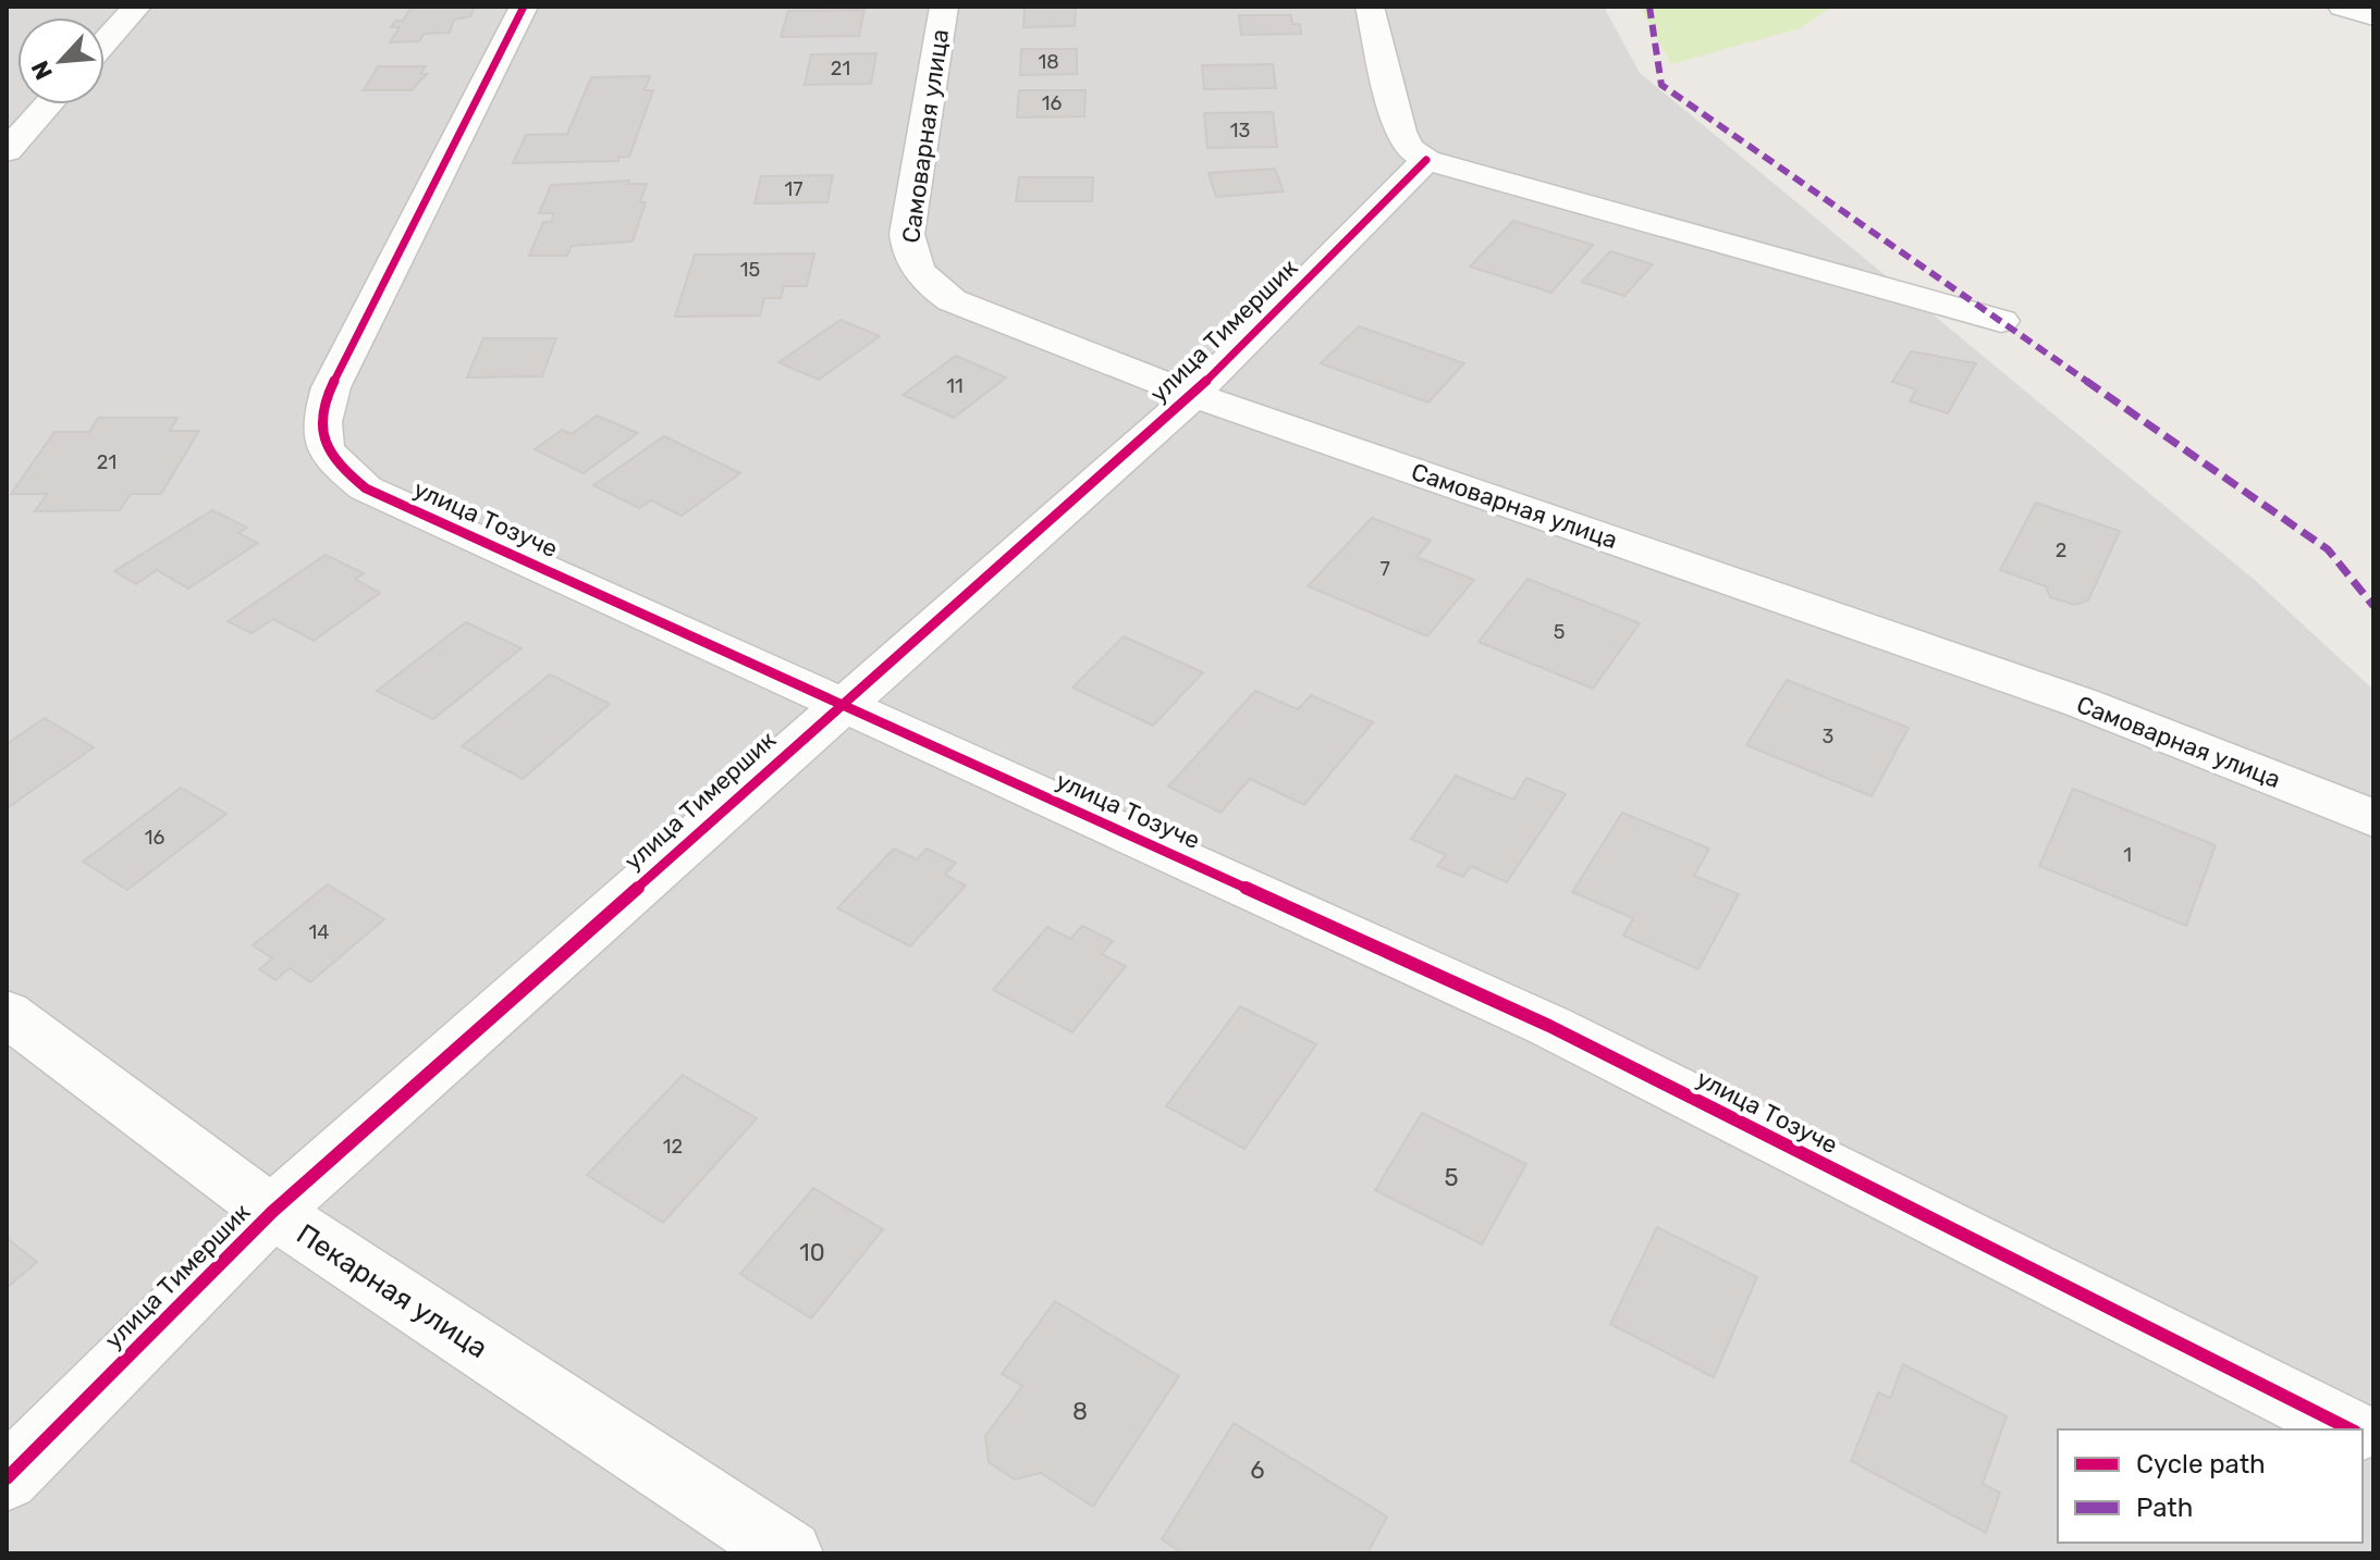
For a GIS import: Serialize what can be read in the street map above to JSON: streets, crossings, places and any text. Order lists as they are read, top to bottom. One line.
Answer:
{"streets":{"street":["Самоварная улица","улица Тимершик","улица Тозуче","Пекарная улица"]},"crossings":[["Самоварная улица","улица Тимершик"],["улица Тимершик","улица Тозуче"],["улица Тимершик","Пекарная улица"]],"house_numbers":["18","21","16","13","17","15","11","21","2","7","5","3","16","1","14","12","5","10","8","6"],"legend":["Cycle path","Path"],"north":"bottom left"}
